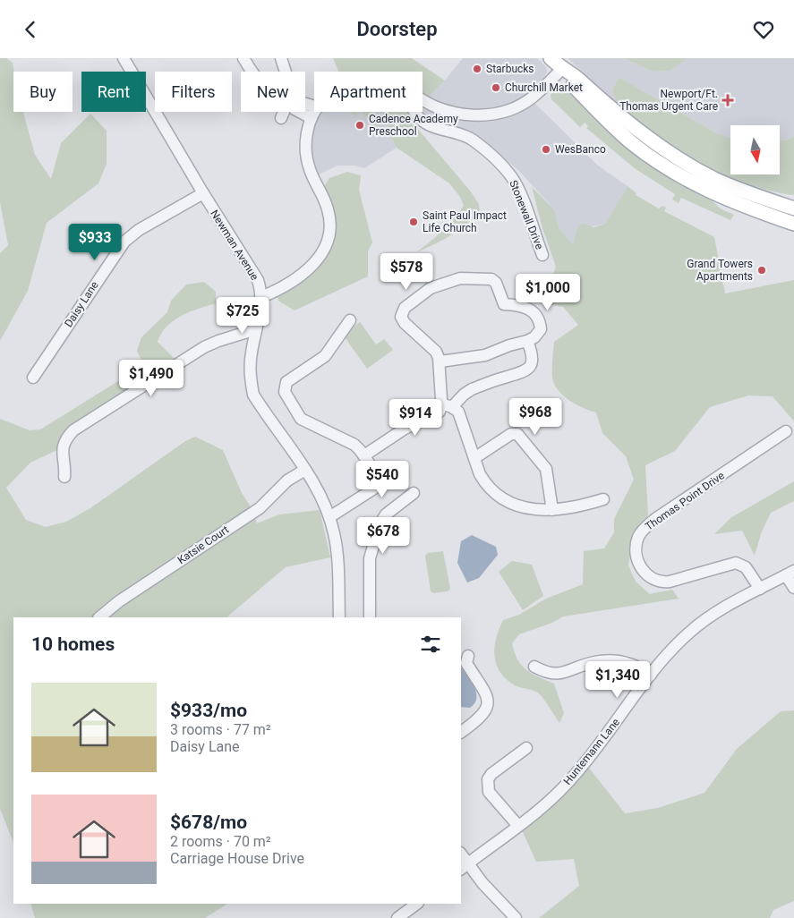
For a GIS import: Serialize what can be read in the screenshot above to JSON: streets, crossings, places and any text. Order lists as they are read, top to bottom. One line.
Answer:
{"streets":{"street":["Stonewall Drive","Newman Avenue","Daisy Lane","Thomas Point Drive","Katsie Court","Huntemann Lane"]},"crossings":[["Newman Avenue","Daisy Lane"],["Newman Avenue","Katsie Court"],["Thomas Point Drive","Huntemann Lane"]],"places":{"other":["Starbucks","Churchill Market","Cadence Academy Preschool","WesBanco","Saint Paul Impact Life Church","Grand Towers Apartments"],"health":["Newport/Ft. Thomas Urgent Care"]},"north":"bottom","page":{"header":"Doorstep","chip":["Buy","Rent","Filters","New","Apartment"],"price":["$933","$578","$1,000","$725","$1,490","$968","$914","$540","$678","$1,340"],"heading":"10 homes","list":[{"name":"$933/mo","note":"3 rooms · 77 m² · Daisy Lane"},{"name":"$678/mo","note":"2 rooms · 70 m² · Carriage House Drive"}]}}
